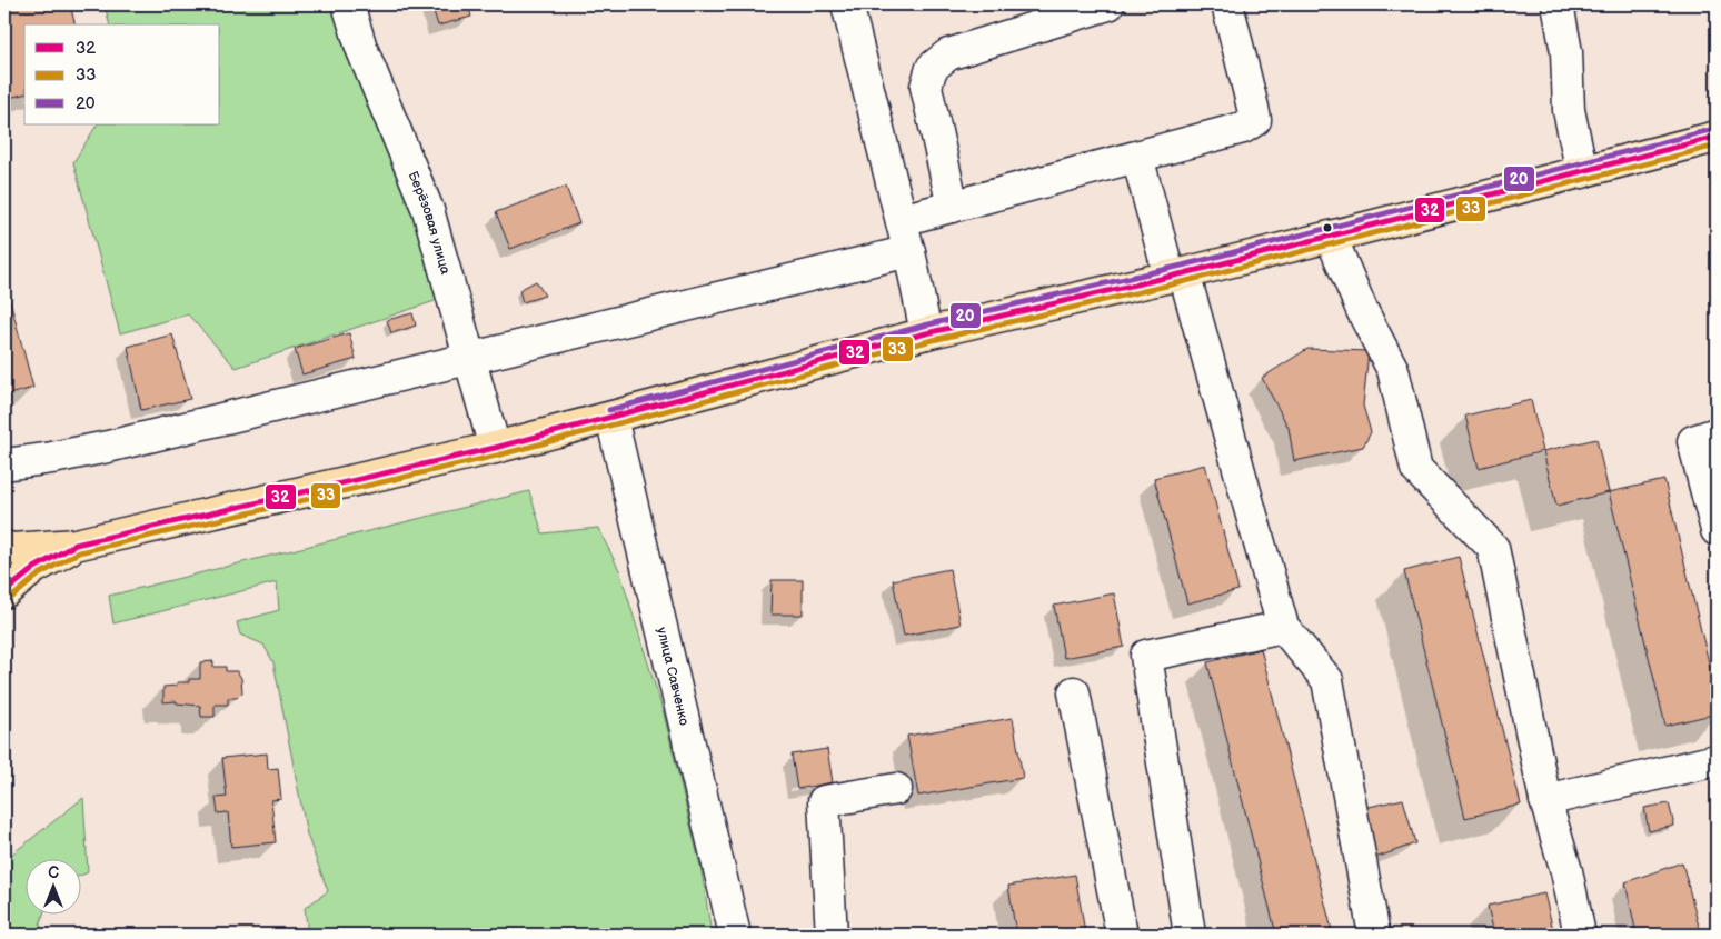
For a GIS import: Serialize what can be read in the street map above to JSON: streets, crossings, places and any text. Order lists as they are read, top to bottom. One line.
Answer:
{"streets":{"street":["Берёзовая улица","улица Савченко"]},"lines":["transit line 20","transit line 32","transit line 33"],"legend":["32","33","20"],"north":"top"}
